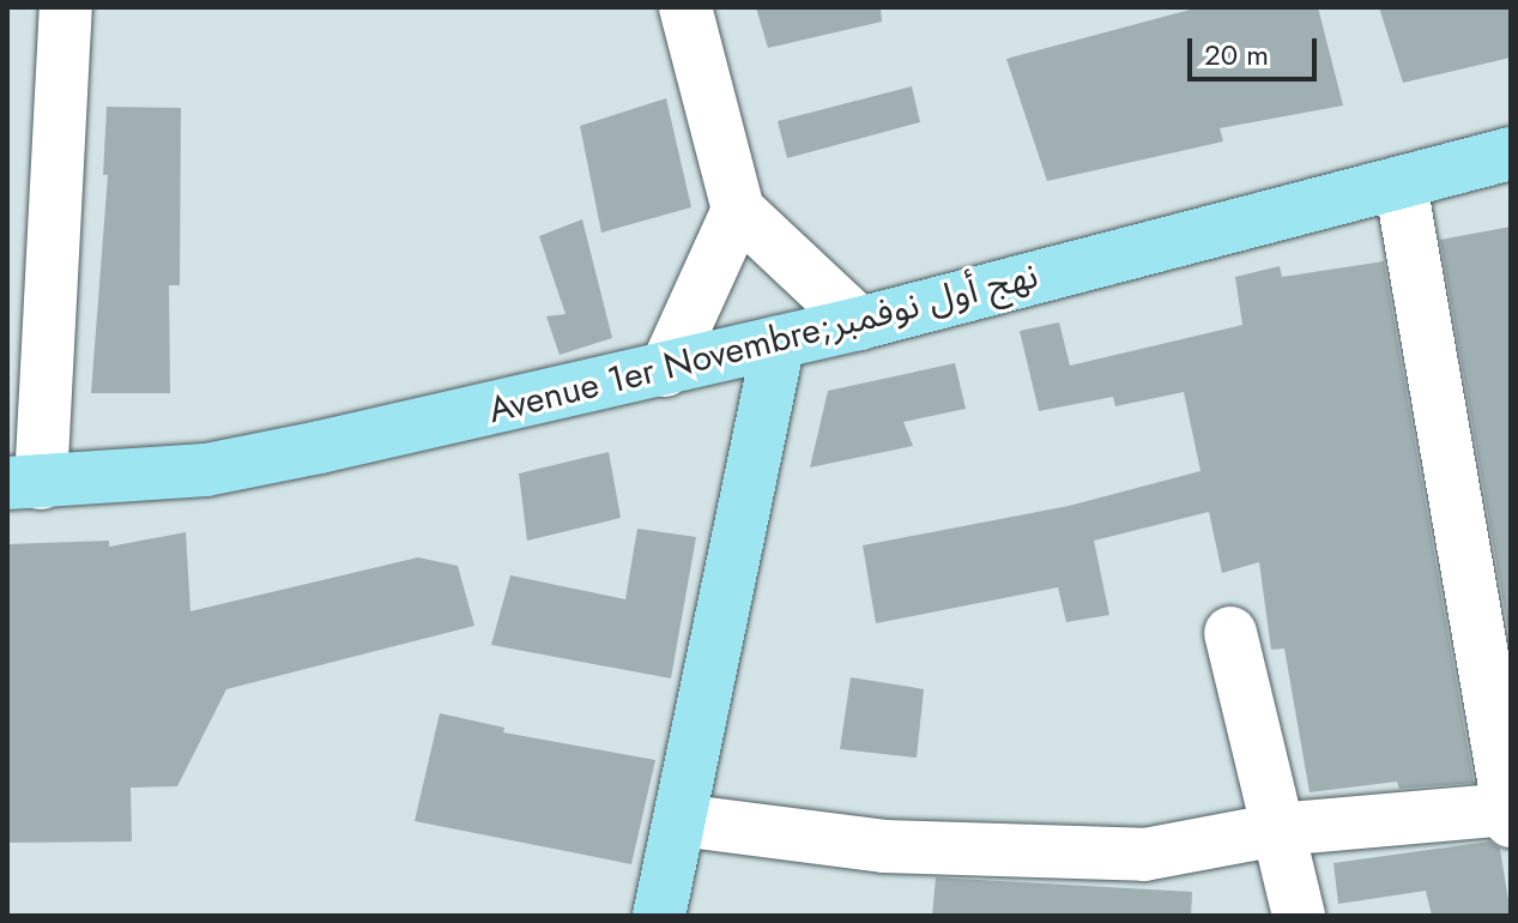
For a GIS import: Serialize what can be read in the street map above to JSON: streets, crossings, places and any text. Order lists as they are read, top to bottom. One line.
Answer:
{"streets":{"main road":["Avenue 1er Novembre;نهج أول نوفمبر"]},"scale_bar":"20 m"}
